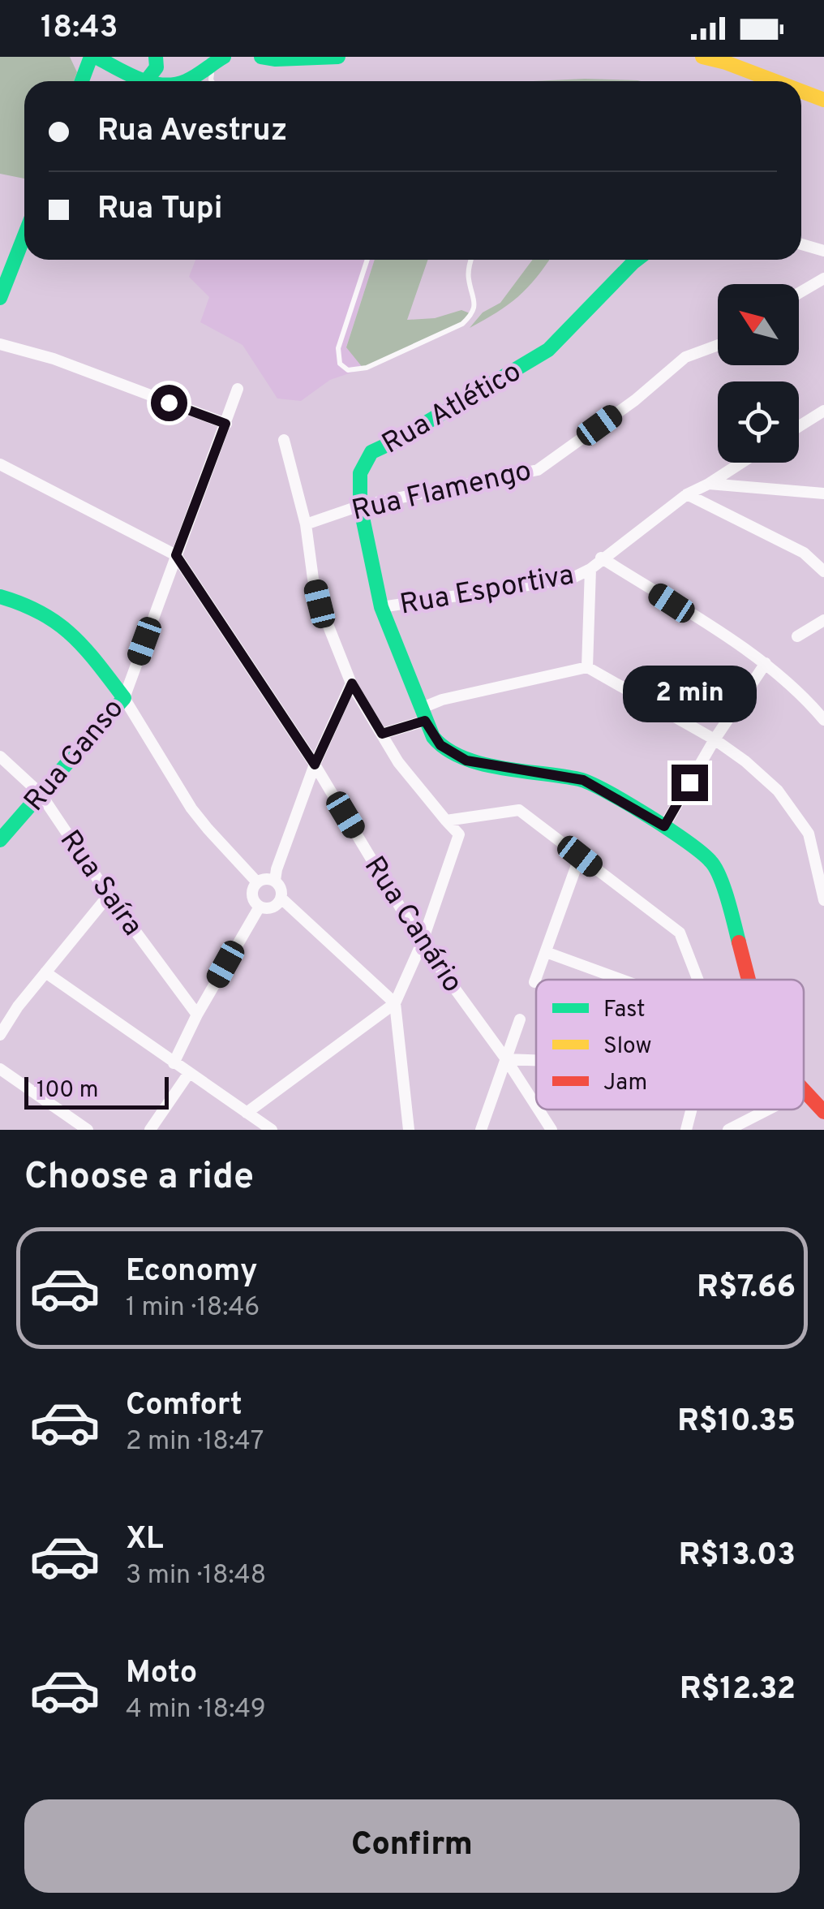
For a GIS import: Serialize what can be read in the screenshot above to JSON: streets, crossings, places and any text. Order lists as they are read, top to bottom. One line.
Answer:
{"streets":{"main road":["Rua Atlético","Rua Ganso"],"street":["Rua Flamengo","Rua Esportiva","Rua Saíra","Rua Canário"]},"crossings":[["Rua Atlético","Rua Flamengo"],["Rua Atlético","Rua Esportiva"],["Rua Ganso","Rua Saíra"],["Rua Ganso","Rua Canário"]],"legend":["Fast","Slow","Jam"],"scale_bar":"100 m","north":"top left","page":{"status":"18:43","banner":["Rua Avestruz","Rua Tupi"],"bubble":"2 min","scale":"100 m","heading":"Choose a ride","list":[{"name":"Economy","note":"1 min · 18:46","value":"R$7.66"},{"name":"Comfort","note":"2 min · 18:47","value":"R$10.35"},{"name":"XL","note":"3 min · 18:48","value":"R$13.03"},{"name":"Moto","note":"4 min · 18:49","value":"R$12.32"}],"buttons":"Confirm"}}
